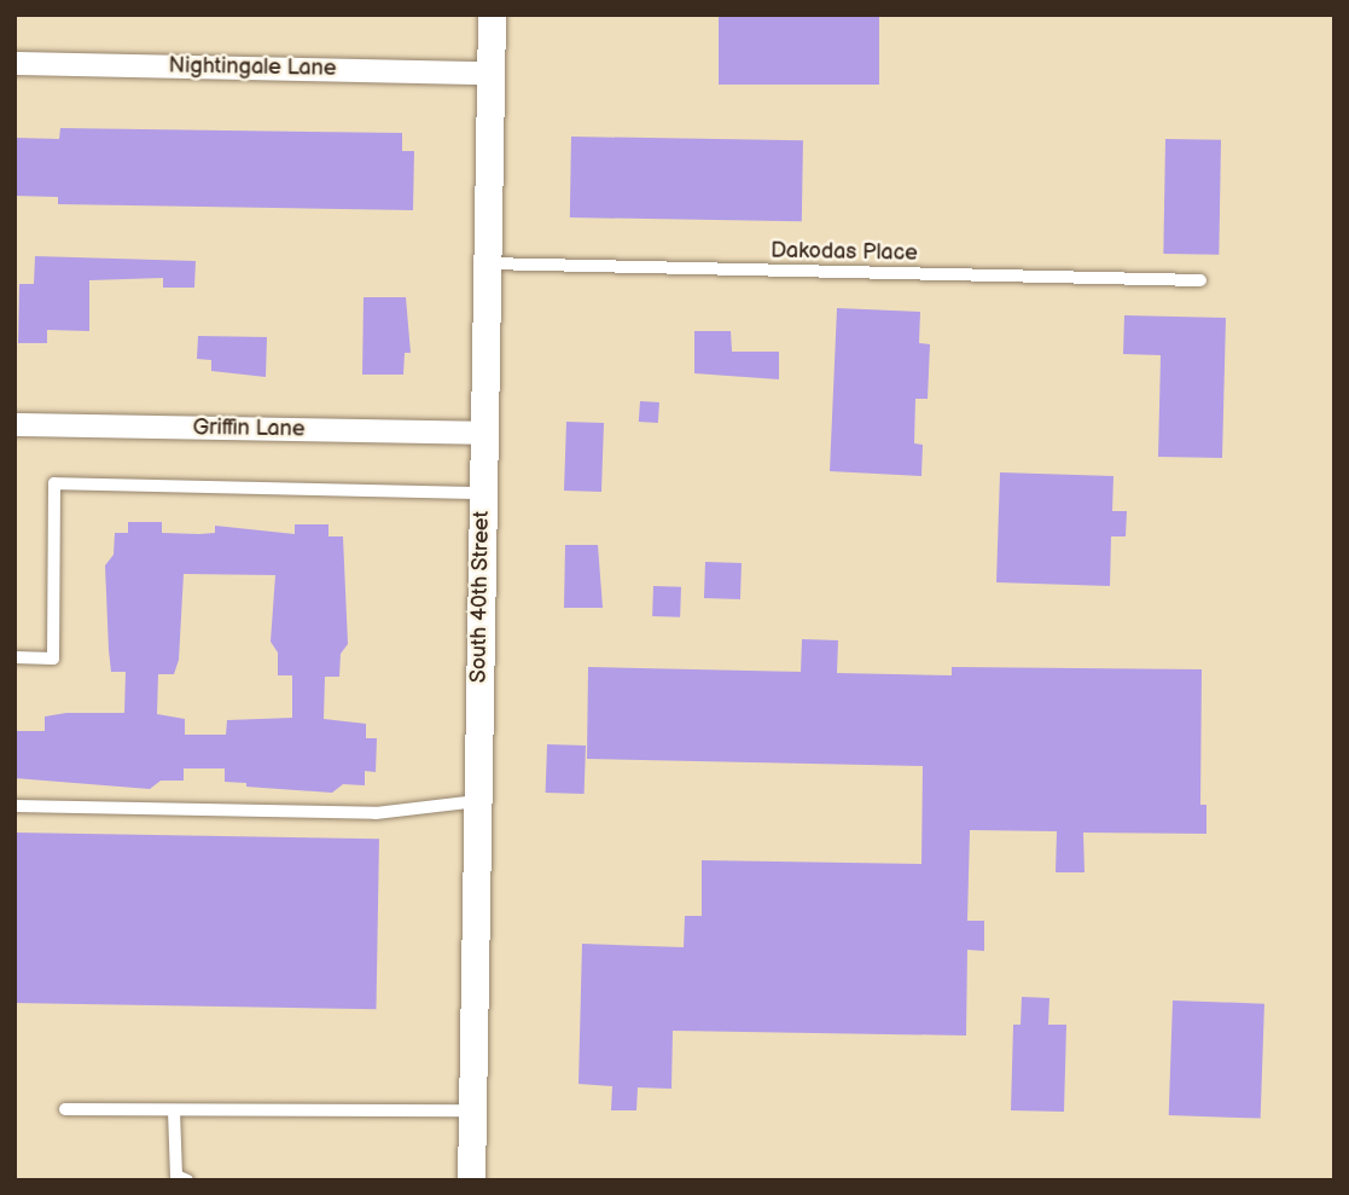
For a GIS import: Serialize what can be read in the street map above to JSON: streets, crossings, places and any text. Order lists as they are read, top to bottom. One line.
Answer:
{"streets":{"street":["Nightingale Lane","Griffin Lane","South 40th Street"],"lane":["Dakodas Place"]},"crossings":[["Nightingale Lane","South 40th Street"],["Dakodas Place","South 40th Street"],["Griffin Lane","South 40th Street"]]}
